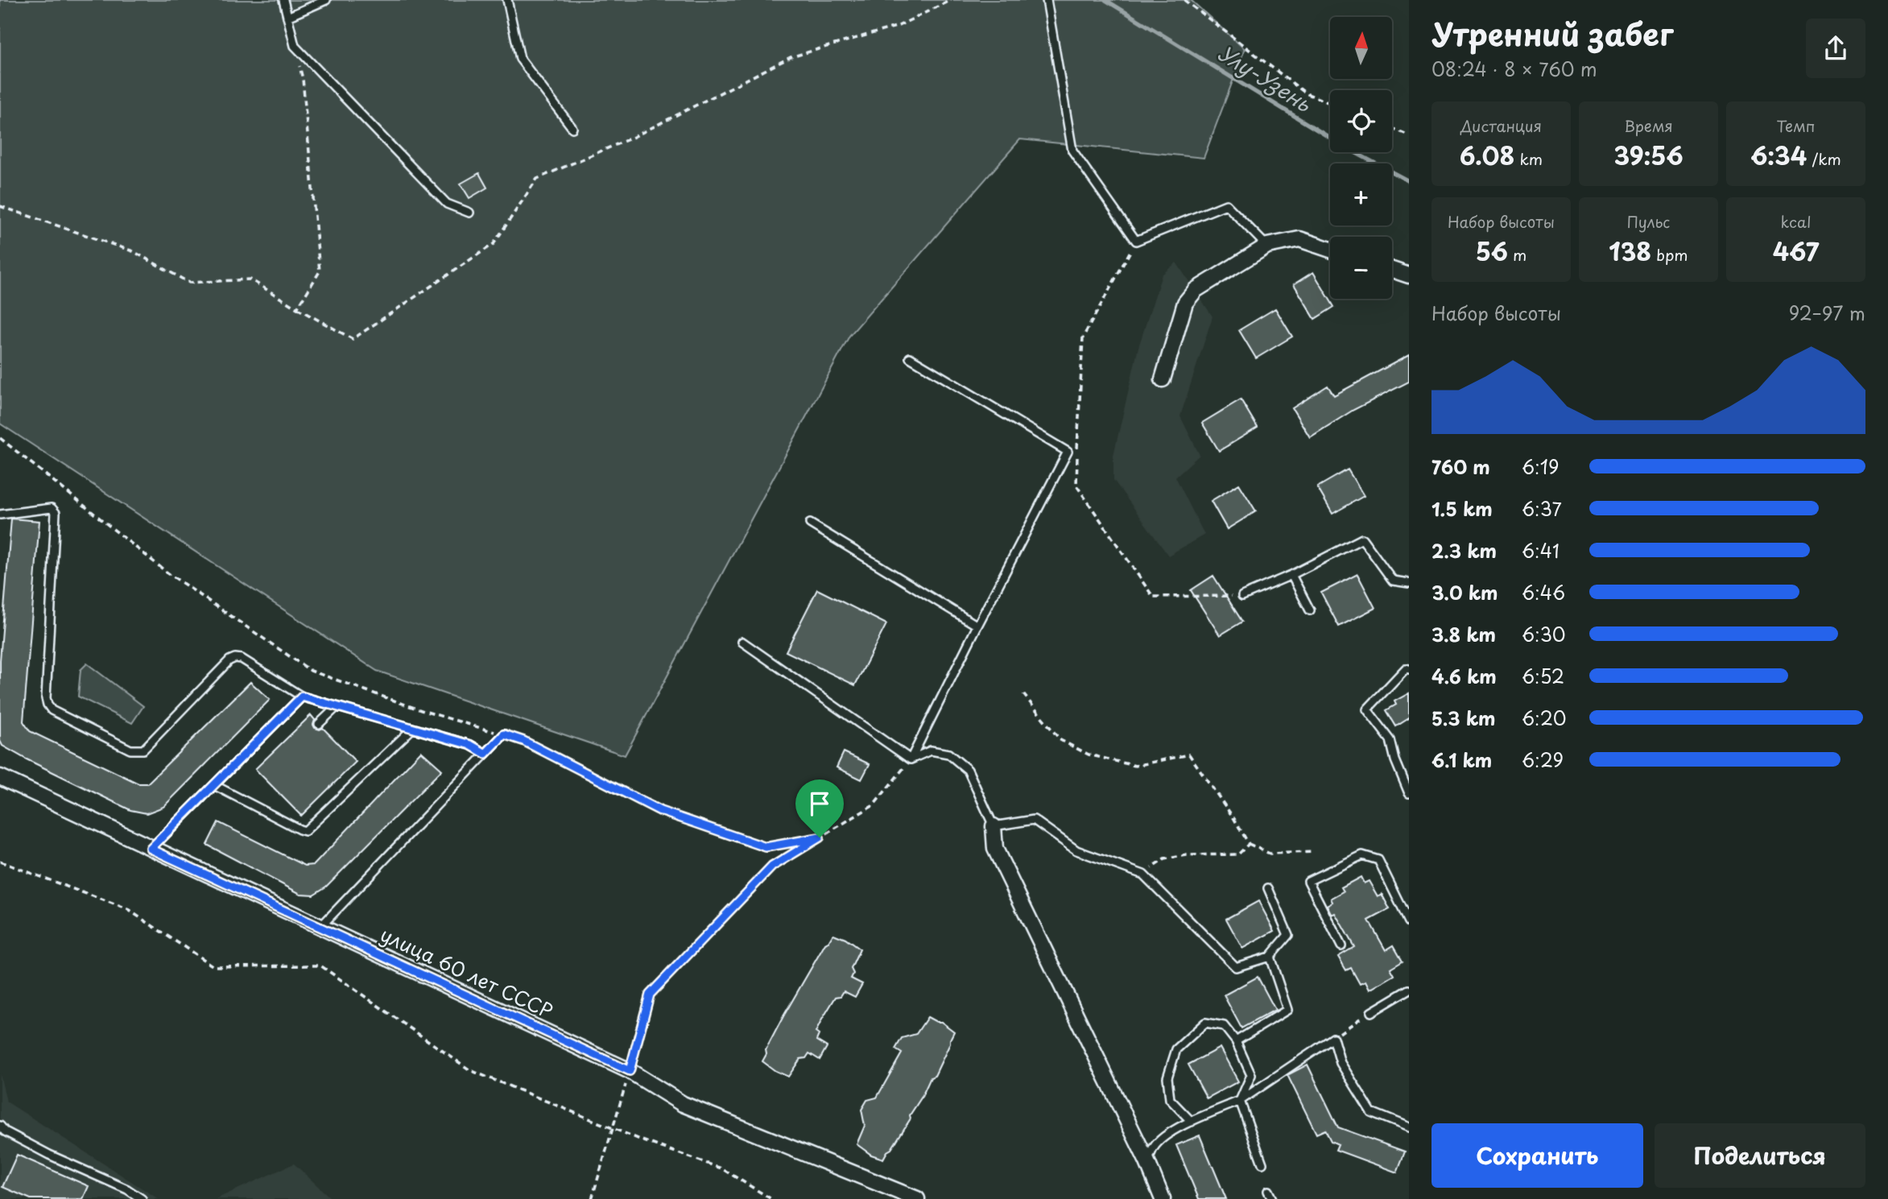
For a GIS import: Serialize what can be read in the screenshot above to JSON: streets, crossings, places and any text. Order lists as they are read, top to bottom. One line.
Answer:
{"streets":{"street":["улица 60 лет СССР"]},"water":["Улу-Узень"],"north":"top","page":{"heading":["Утренний забег","08:24 · 8 × 760 m"],"map_buttons":["+","−"],"stats":[["Дистанция","6.08 km"],["Время","39:56"],["Темп","6:34 /km"],["Набор высоты","56 m"],["Пульс","138 bpm"],["kcal","467"]],"chart":["Набор высоты","92–97 m"],"list":[{"name":"760 m","note":"6:19"},{"name":"1.5 km","note":"6:37"},{"name":"2.3 km","note":"6:41"},{"name":"3.0 km","note":"6:46"},{"name":"3.8 km","note":"6:30"},{"name":"4.6 km","note":"6:52"},{"name":"5.3 km","note":"6:20"},{"name":"6.1 km","note":"6:29"}],"buttons":["Сохранить","Поделиться"]}}
